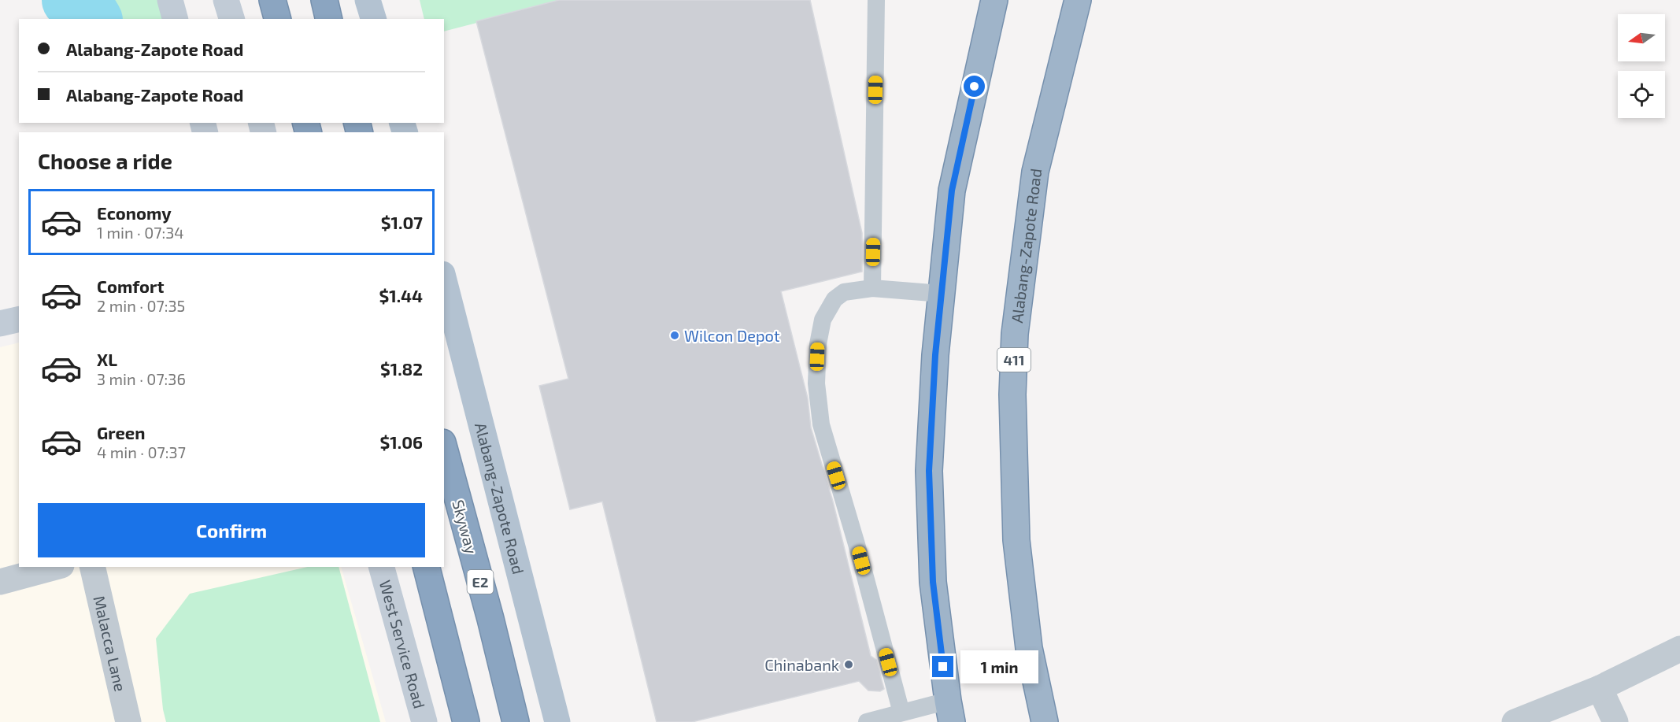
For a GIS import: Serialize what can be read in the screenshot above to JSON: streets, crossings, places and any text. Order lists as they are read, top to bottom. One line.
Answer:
{"streets":{"highway":["Alabang-Zapote Road","411","Skyway","E2"],"main road":["West Service Road"],"street":["Malacca Lane"]},"places":["Wilcon Depot","Chinabank"],"north":"left","page":{"banner":["Alabang-Zapote Road","Alabang-Zapote Road"],"heading":"Choose a ride","list":[{"name":"Economy","note":"1 min · 07:34","value":"$1.07"},{"name":"Comfort","note":"2 min · 07:35","value":"$1.44"},{"name":"XL","note":"3 min · 07:36","value":"$1.82"},{"name":"Green","note":"4 min · 07:37","value":"$1.06"}],"buttons":"Confirm","bubble":"1 min"}}
